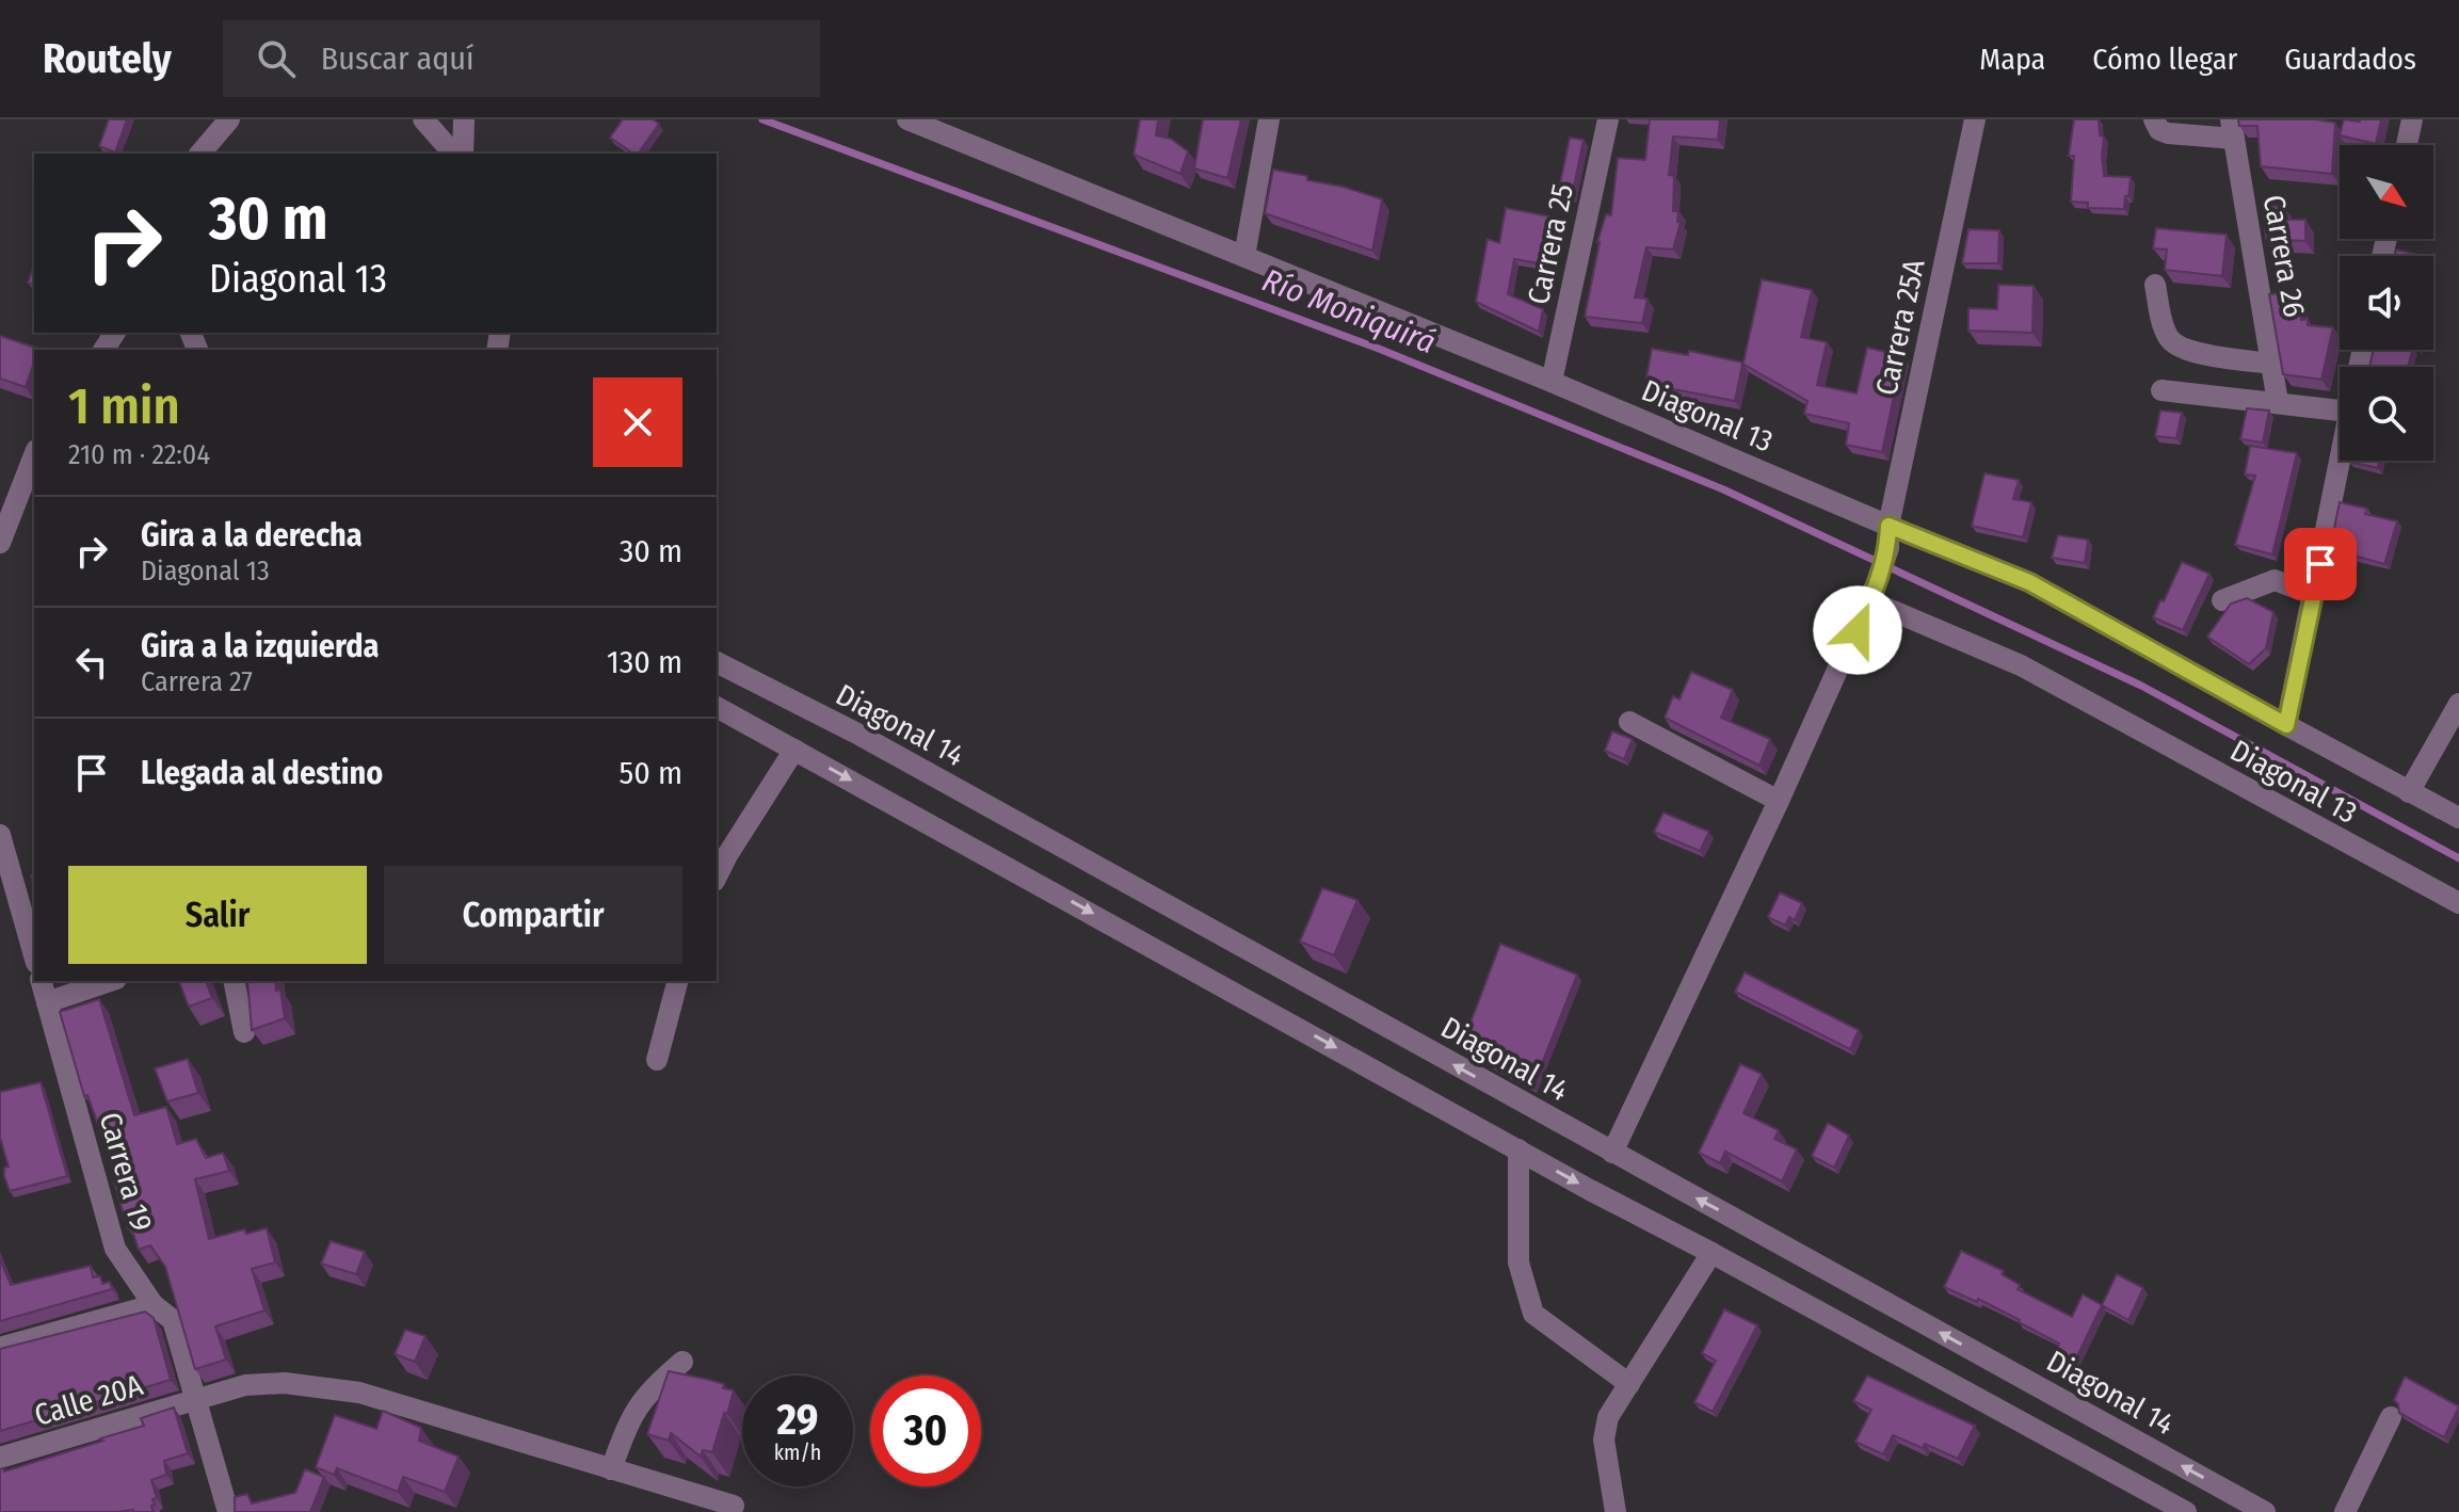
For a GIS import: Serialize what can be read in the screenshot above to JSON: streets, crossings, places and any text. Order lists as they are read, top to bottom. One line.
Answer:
{"streets":{"street":["Carrera 25","Carrera 26","Carrera 25A","Diagonal 13","Diagonal 14","Carrera 19","Calle 20A"]},"crossings":[["Carrera 25","Diagonal 13"],["Carrera 25A","Diagonal 13"],["Carrera 25A","Diagonal 14"],["Carrera 19","Calle 20A"]],"water":["Río Moniquirá"],"north":"bottom right","page":{"header":"Routely","search":"Buscar aquí","nav":["Mapa","Cómo llegar","Guardados"],"turn":["30 m","Diagonal 13"],"heading":["1 min","210 m · 22:04"],"list":[{"name":"Gira a la derecha","note":"Diagonal 13","value":"30 m"},{"name":"Gira a la izquierda","note":"Carrera 27","value":"130 m"},{"name":"Llegada al destino","value":"50 m"}],"buttons":["Salir","Compartir"],"speed":"29 km/h","limit":"30"}}
